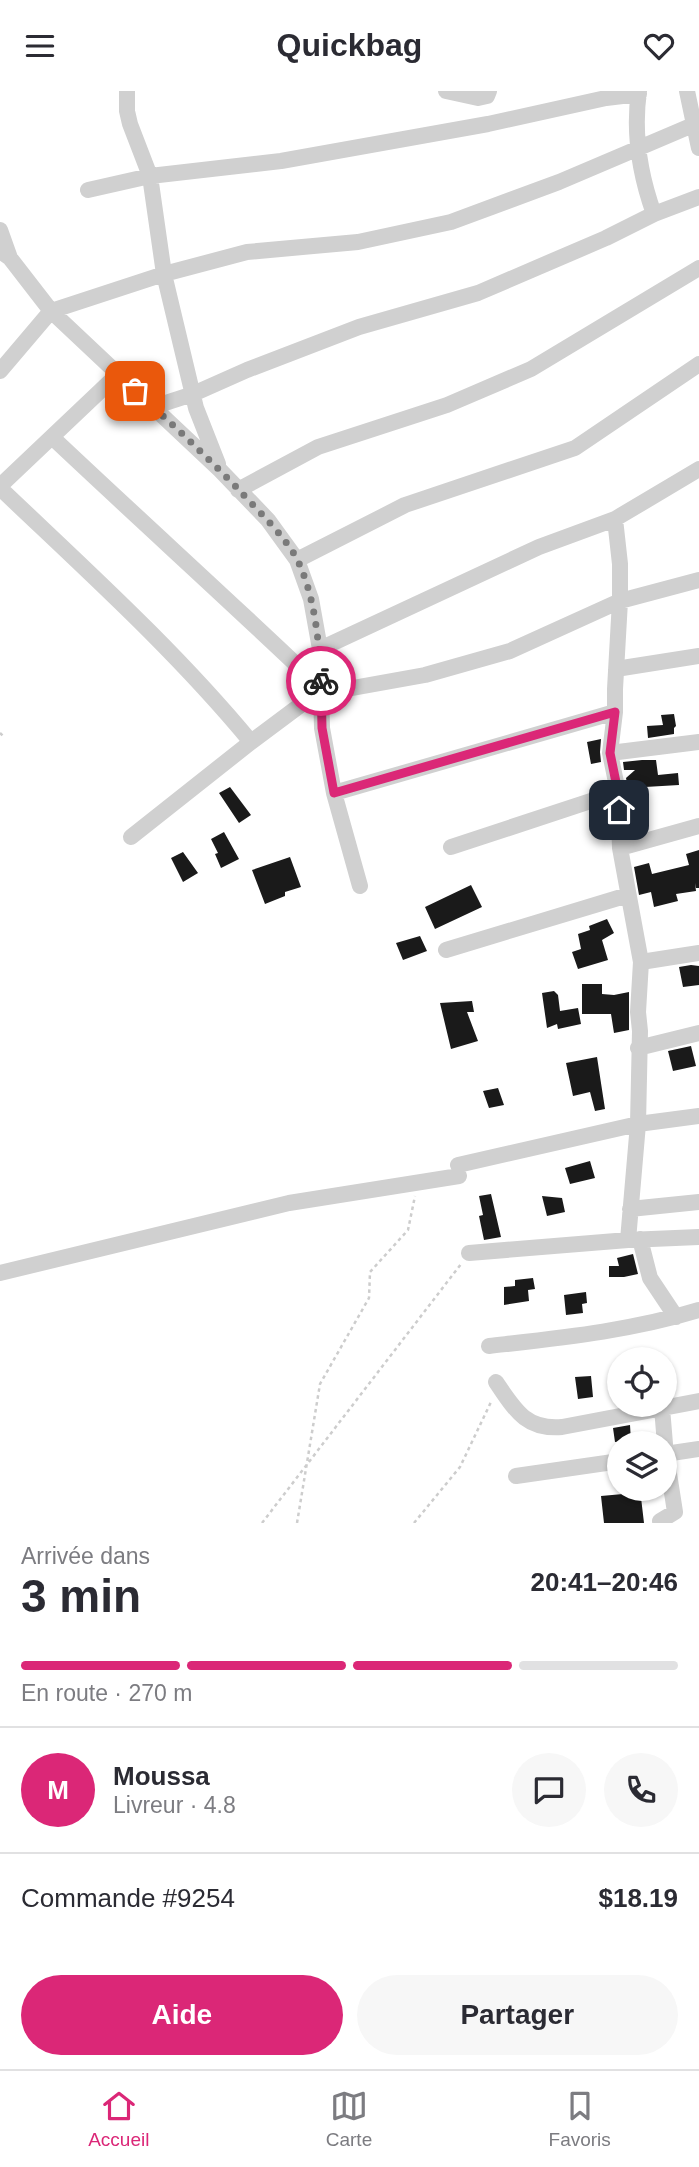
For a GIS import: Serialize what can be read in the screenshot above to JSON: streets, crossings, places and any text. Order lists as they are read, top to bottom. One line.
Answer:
{"page":{"header":"Quickbag","heading":["3 min","Arrivée dans","20:41–20:46"],"panel":["Moussa","Livreur · 4.8","Commande #9254","$18.19"],"bar":"En route · 270 m","round":"M","buttons":["Aide","Partager"],"tabs":["Accueil","Carte","Favoris"]}}
